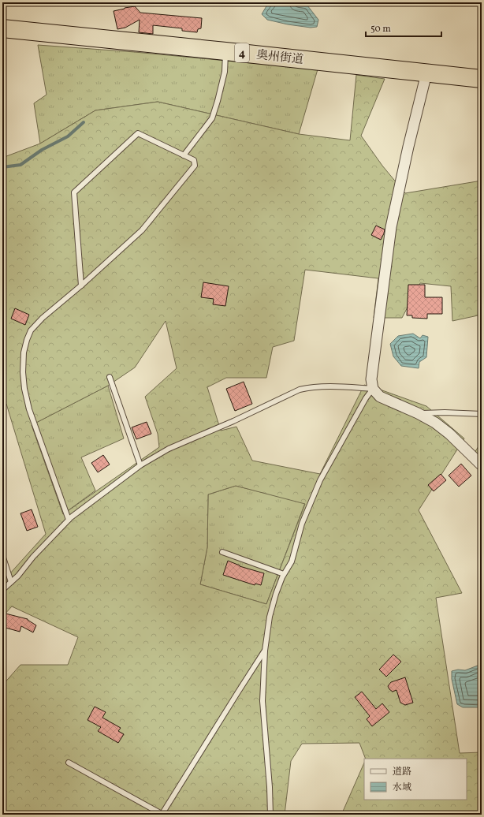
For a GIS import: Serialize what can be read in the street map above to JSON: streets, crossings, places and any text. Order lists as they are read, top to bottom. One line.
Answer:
{"streets":{"highway":["4","奥州街道"]},"legend":["道路","水域"],"scale_bar":"50 m"}
